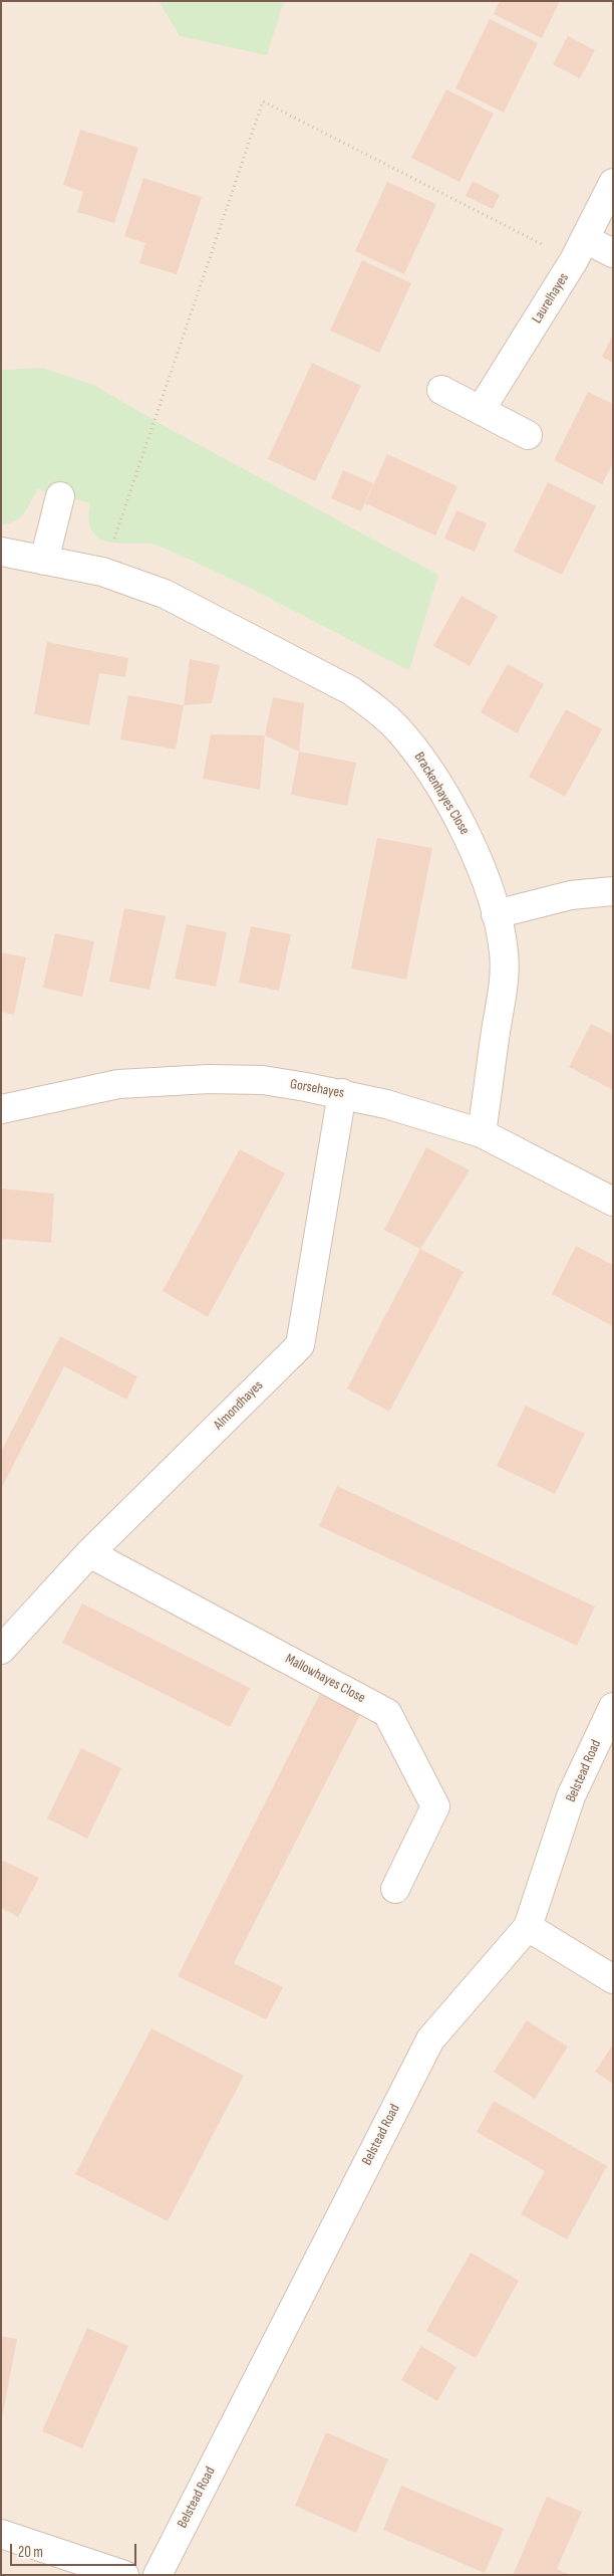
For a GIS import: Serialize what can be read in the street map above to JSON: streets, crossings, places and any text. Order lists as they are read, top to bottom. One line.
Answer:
{"streets":{"street":["Laurelhayes","Brackenhayes Close","Gorsehayes","Almondhayes","Mallowhayes Close","Belstead Road"]},"crossings":[["Brackenhayes Close","Gorsehayes"],["Gorsehayes","Almondhayes"],["Almondhayes","Mallowhayes Close"]],"scale_bar":"20 m"}
